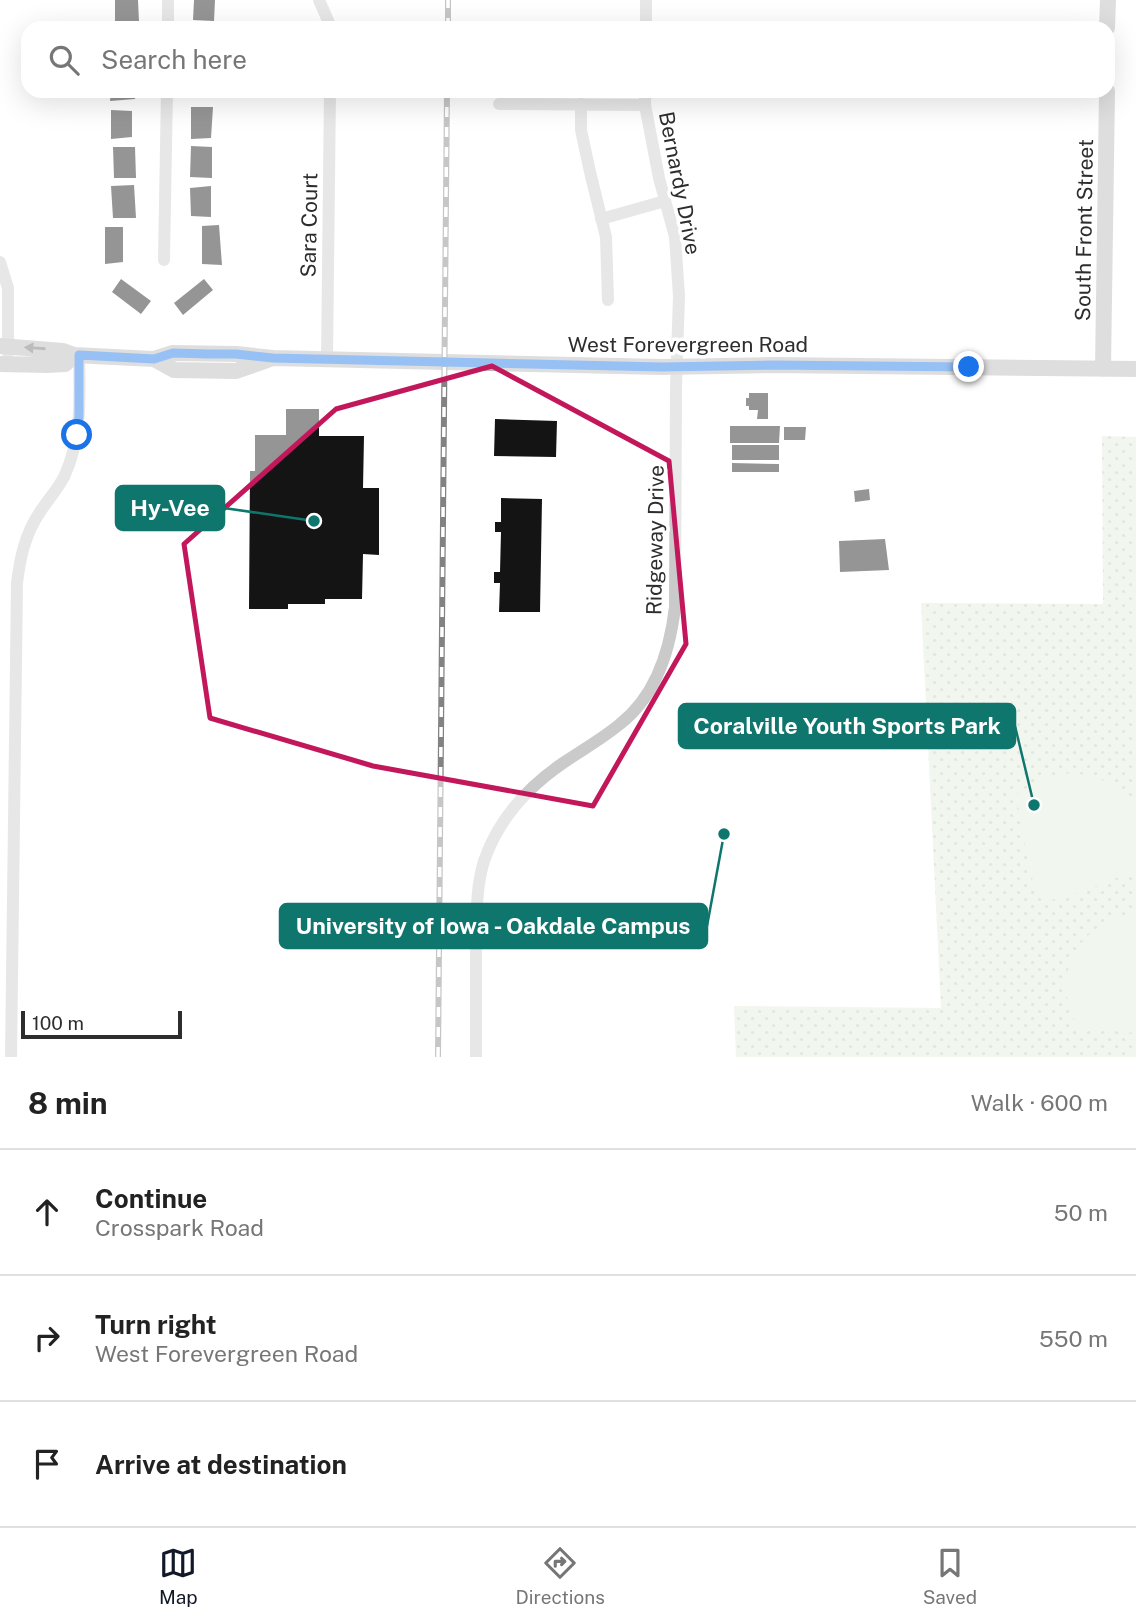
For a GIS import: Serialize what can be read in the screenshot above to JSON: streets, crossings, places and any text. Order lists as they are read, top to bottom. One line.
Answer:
{"streets":{"street":["Bernardy Drive","Sara Court","South Front Street","West Forevergreen Road","Ridgeway Drive"]},"crossings":[["Bernardy Drive","West Forevergreen Road"],["Bernardy Drive","Ridgeway Drive"],["Sara Court","West Forevergreen Road"],["South Front Street","West Forevergreen Road"],["West Forevergreen Road","Ridgeway Drive"]],"places":["Hy-Vee","Coralville Youth Sports Park","University of Iowa - Oakdale Campus"],"scale_bar":"100 m","page":{"search":"Search here","scale":"100 m","heading":["8 min","Walk · 600 m"],"list":[["Continue","Crosspark Road","50 m"],["Turn right","West Forevergreen Road","550 m"],"Arrive at destination"],"nav":["Map","Directions","Saved"]}}
